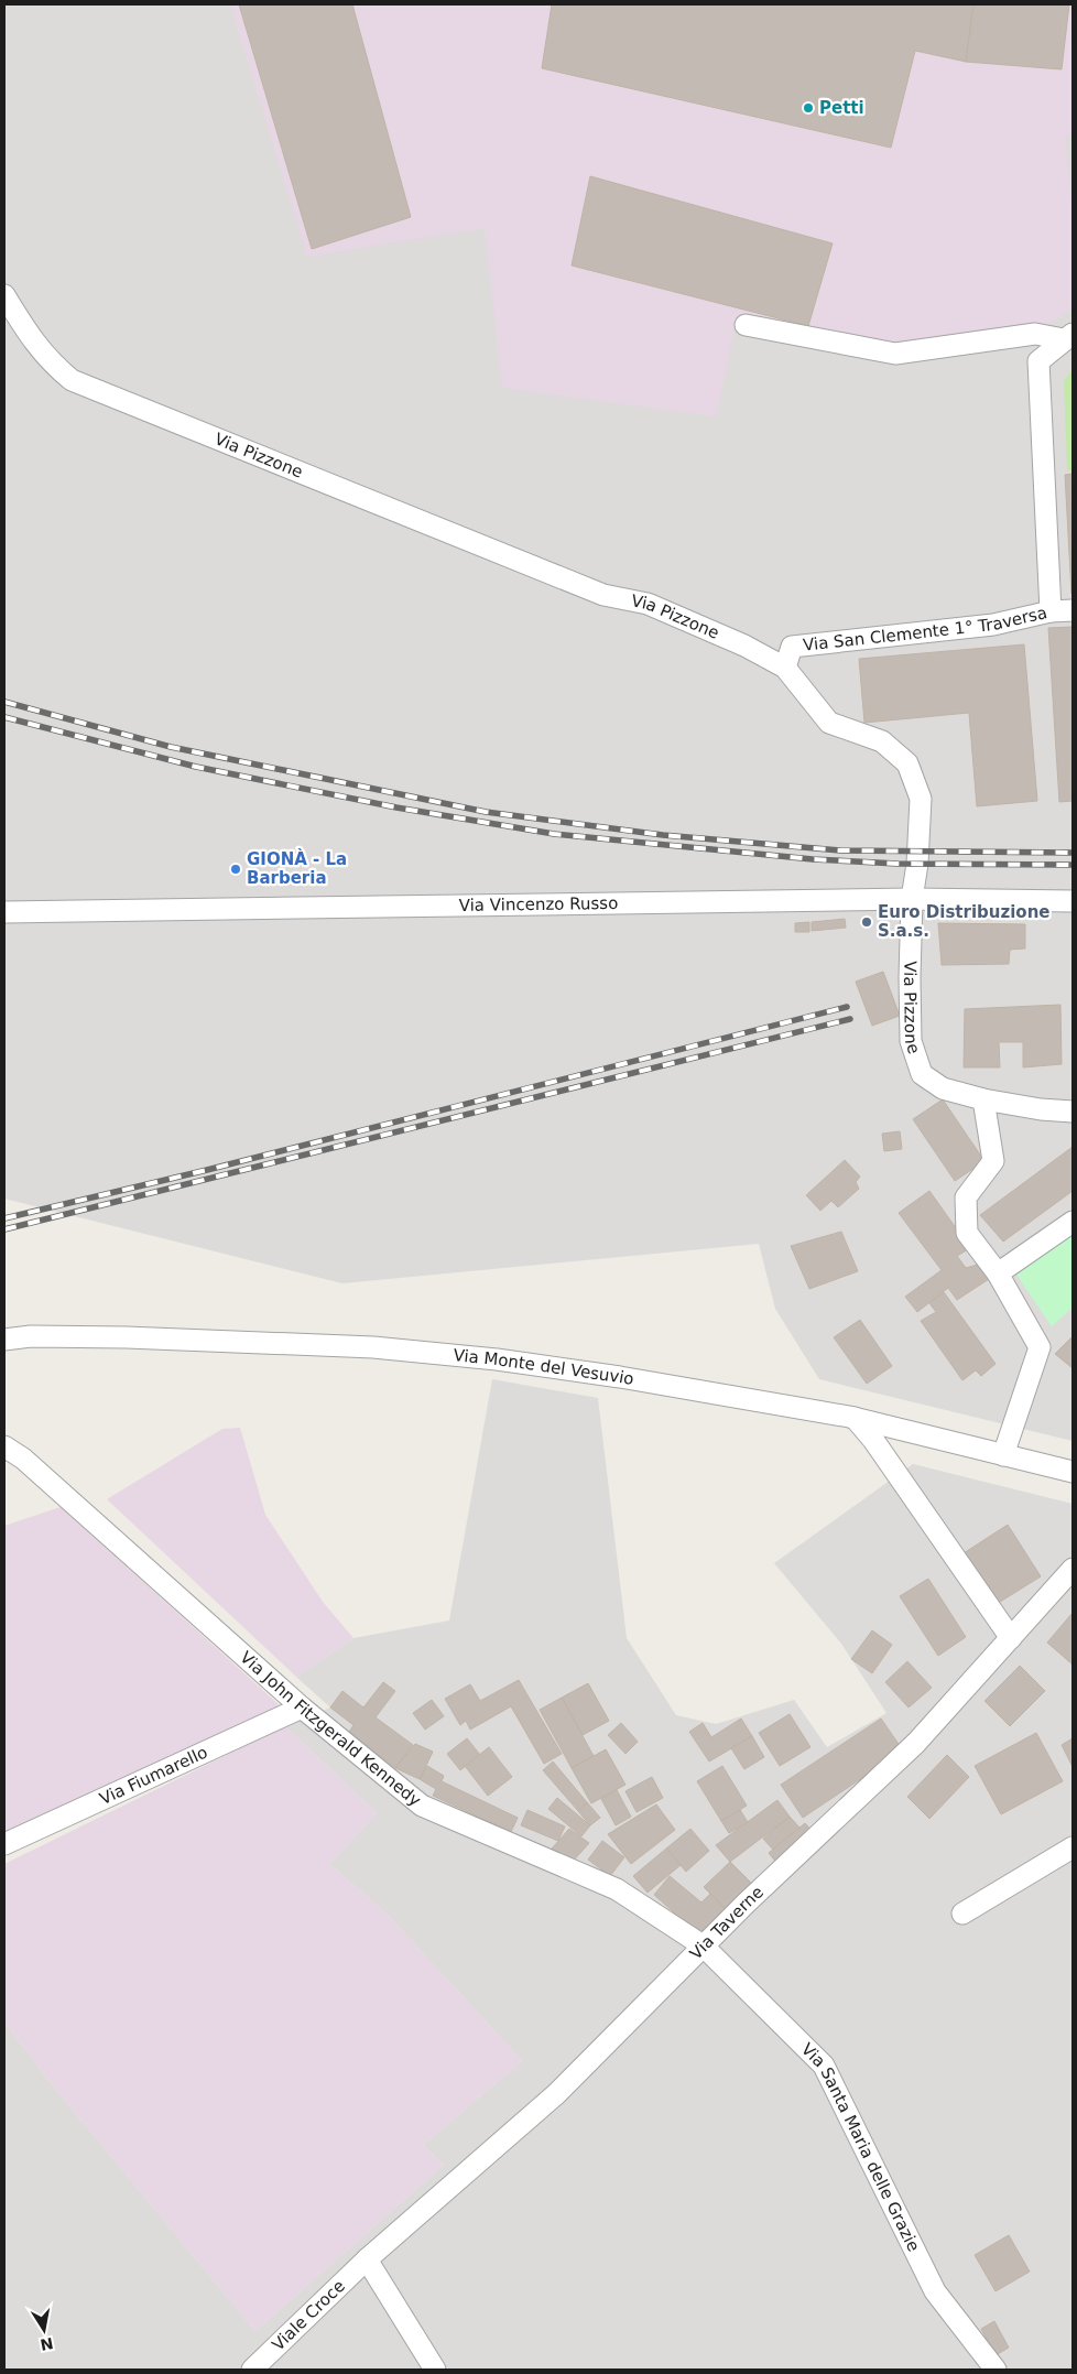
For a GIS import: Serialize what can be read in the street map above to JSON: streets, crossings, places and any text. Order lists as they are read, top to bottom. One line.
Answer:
{"streets":{"street":["Via Pizzone","Via San Clemente 1° Traversa","Via Vincenzo Russo","Via Monte del Vesuvio","Via John Fitzgerald Kennedy","Via Fiumarello","Via Taverne","Via Santa Maria delle Grazie","Viale Croce"]},"crossings":[["Via Pizzone","Via San Clemente 1° Traversa"],["Via Pizzone","Via Vincenzo Russo"],["Via John Fitzgerald Kennedy","Via Fiumarello"],["Via John Fitzgerald Kennedy","Via Taverne"],["Via John Fitzgerald Kennedy","Via Santa Maria delle Grazie"],["Via Taverne","Via Santa Maria delle Grazie"],["Via Taverne","Viale Croce"]],"places":["Petti","GIONÀ - La Barberia","Euro Distribuzione S.a.s."],"north":"bottom"}
